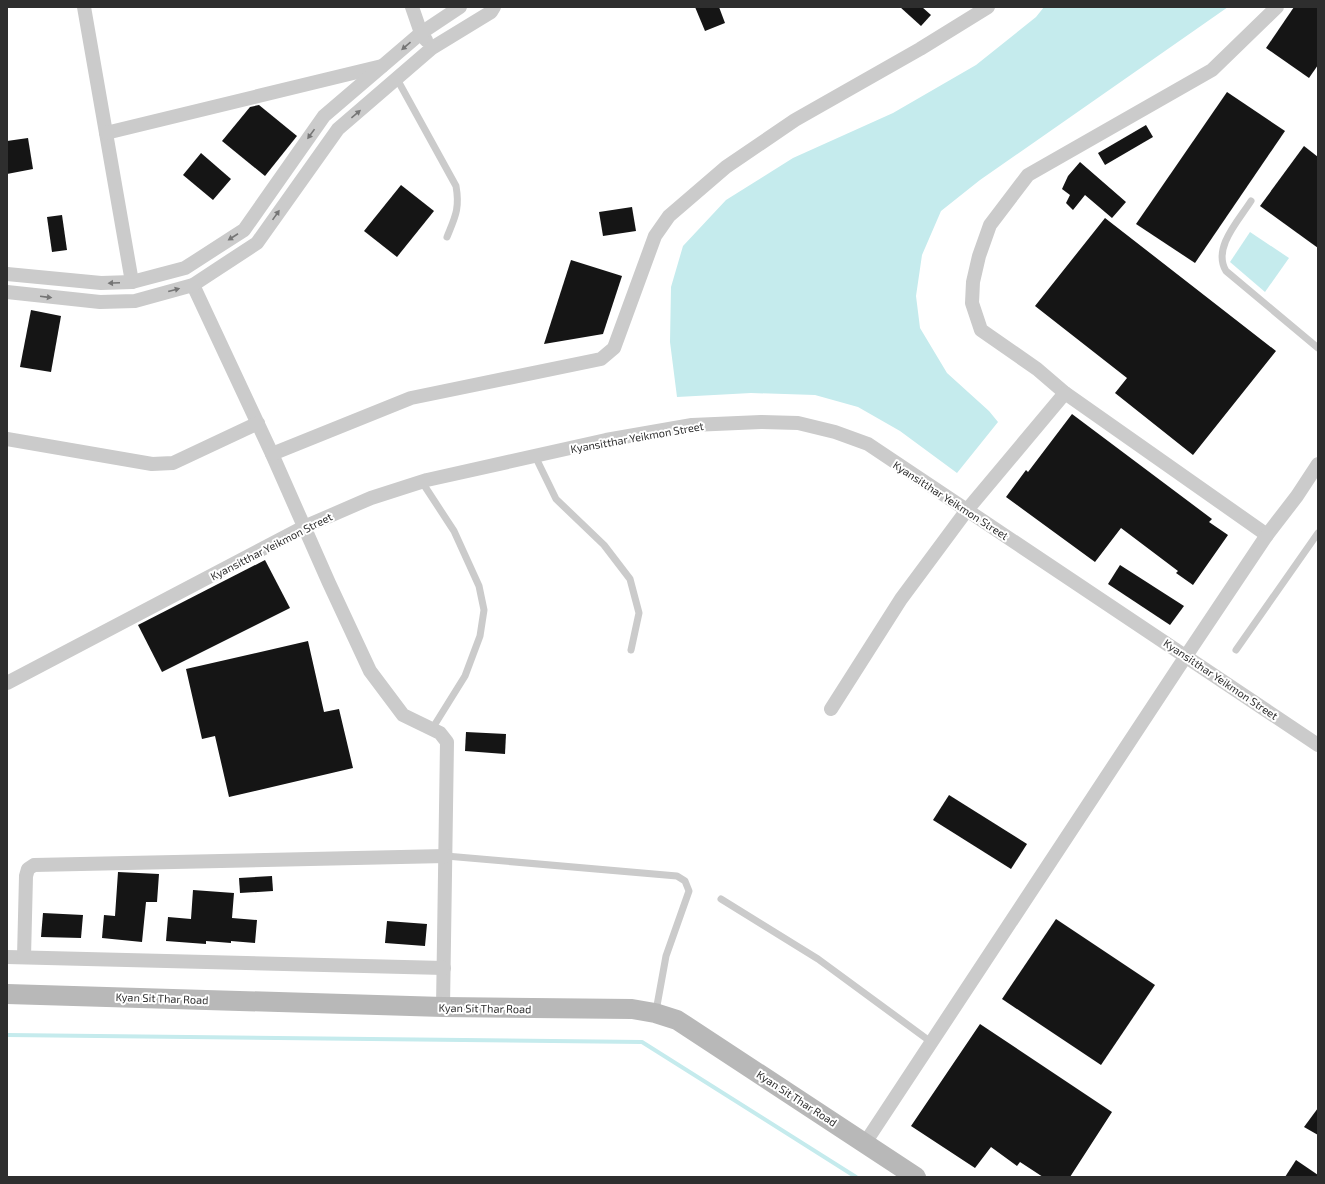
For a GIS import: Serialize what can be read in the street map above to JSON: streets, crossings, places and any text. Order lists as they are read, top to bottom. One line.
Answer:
{"streets":{"main road":["Kyan Sit Thar Road"],"street":["Kyansitthar Yeikmon Street"]}}
